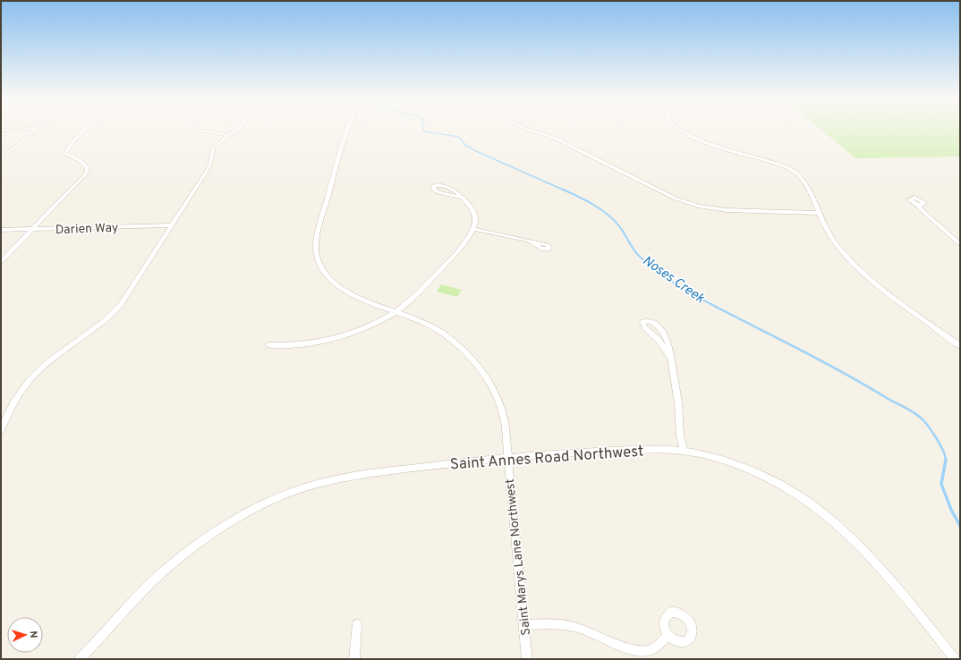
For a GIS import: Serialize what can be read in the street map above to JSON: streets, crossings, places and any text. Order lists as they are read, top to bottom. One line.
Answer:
{"streets":{"street":["Darien Way","Saint Annes Road Northwest","Saint Marys Lane Northwest"]},"crossings":[["Saint Annes Road Northwest","Saint Marys Lane Northwest"]],"water":["Noses Creek"],"north":"right"}
